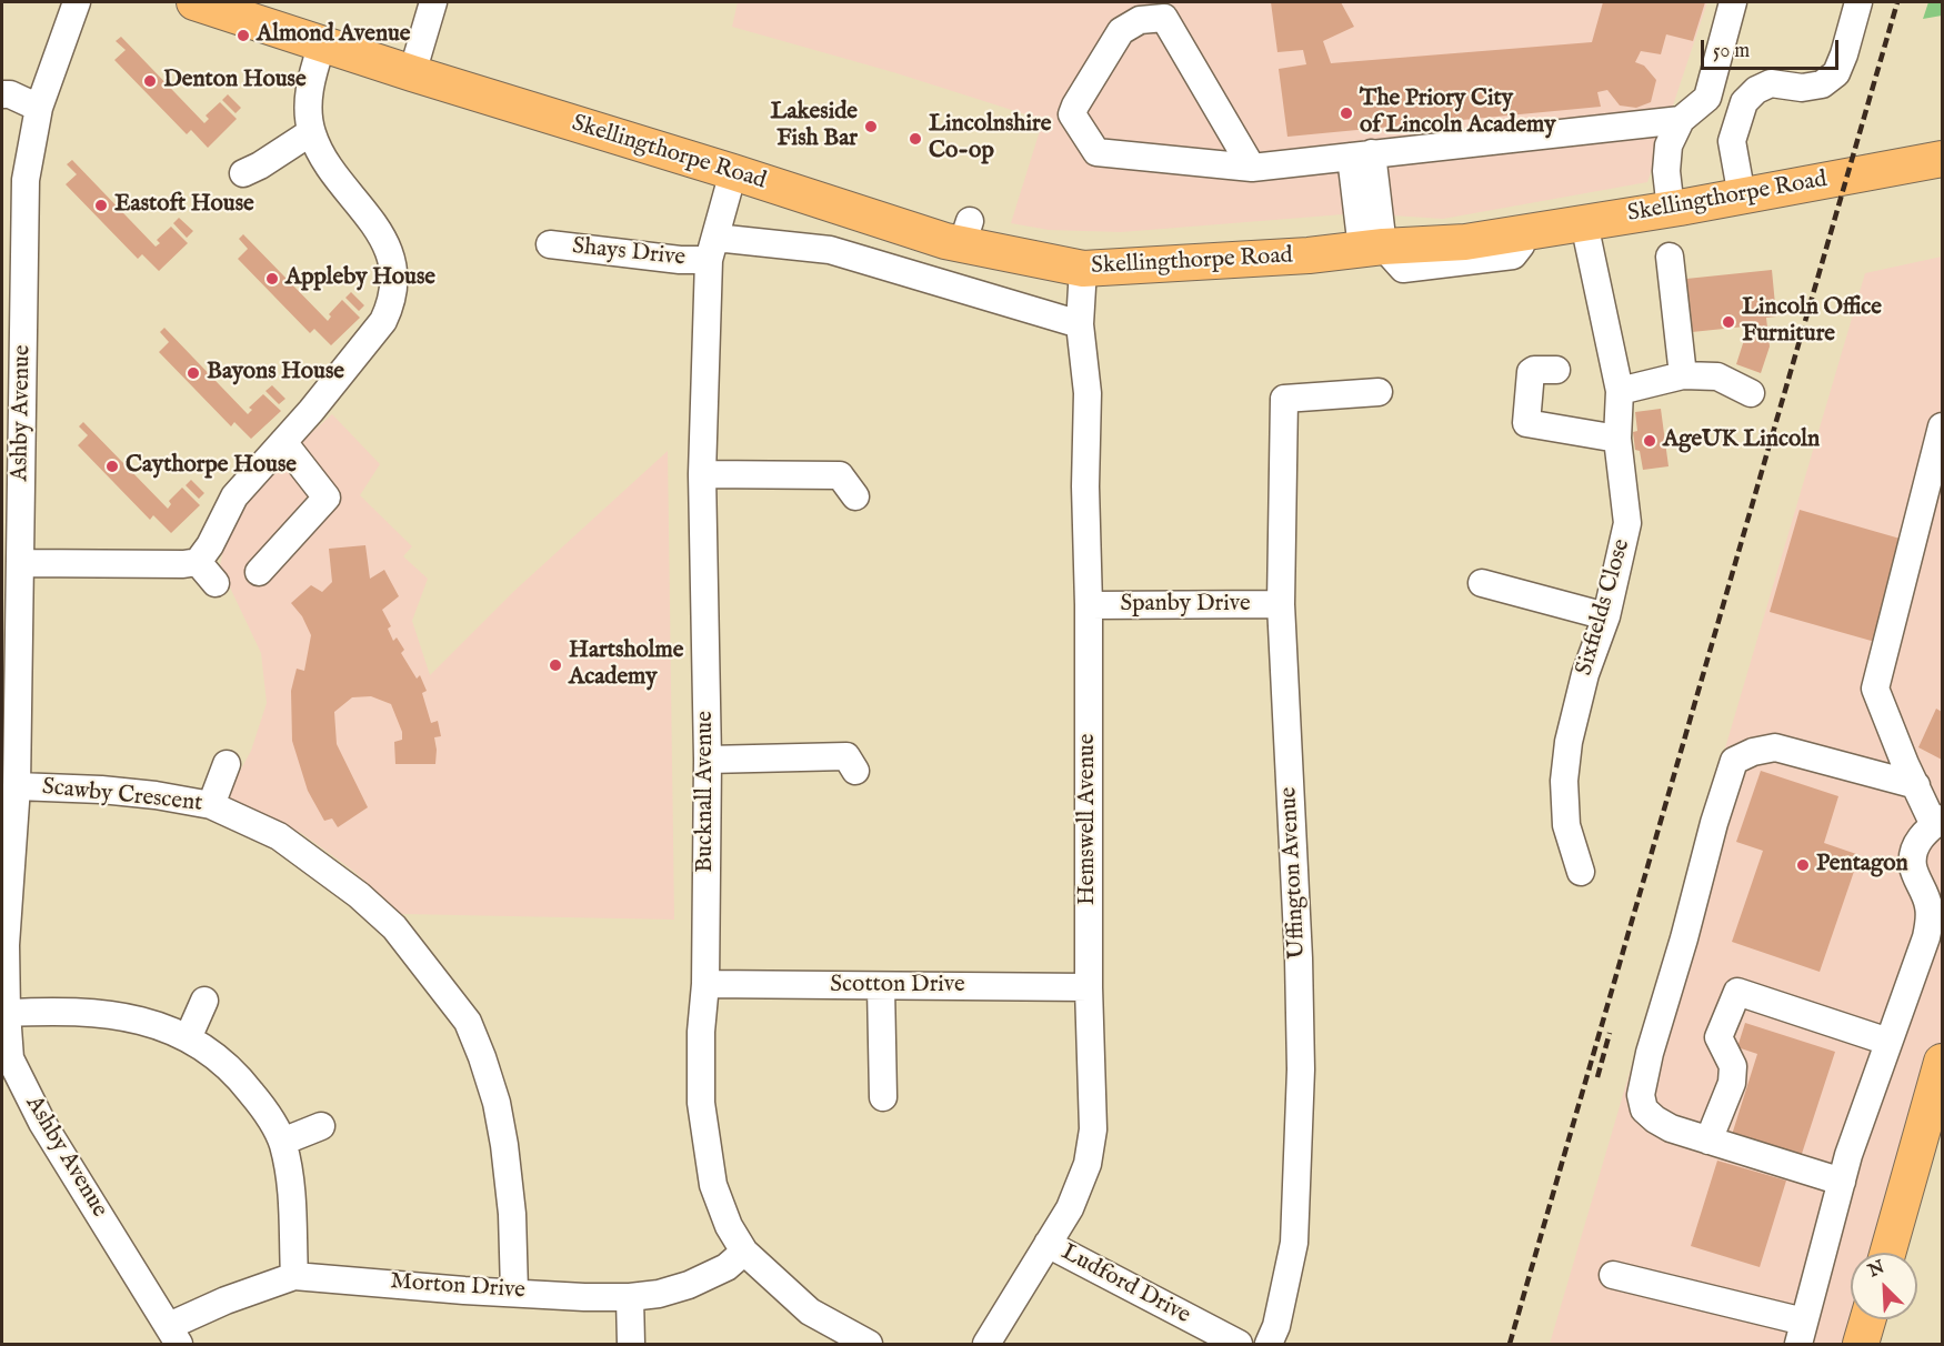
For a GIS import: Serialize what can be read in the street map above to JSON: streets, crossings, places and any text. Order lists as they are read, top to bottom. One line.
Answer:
{"streets":{"main road":["Skellingthorpe Road"],"street":["Shays Drive","Ashby Avenue","Spanby Drive","Sixfields Close","Bucknall Avenue","Scawby Crescent","Hemswell Avenue","Uffington Avenue","Scotton Drive","Ludford Drive","Morton Drive"]},"crossings":[["Skellingthorpe Road","Sixfields Close"],["Skellingthorpe Road","Bucknall Avenue"],["Skellingthorpe Road","Hemswell Avenue"],["Shays Drive","Bucknall Avenue"],["Ashby Avenue","Scawby Crescent"],["Ashby Avenue","Morton Drive"],["Spanby Drive","Hemswell Avenue"],["Spanby Drive","Uffington Avenue"],["Bucknall Avenue","Scotton Drive"],["Bucknall Avenue","Morton Drive"],["Scawby Crescent","Morton Drive"],["Hemswell Avenue","Scotton Drive"],["Hemswell Avenue","Ludford Drive"]],"places":["Almond Avenue","Denton House","The Priory City of Lincoln Academy","Lakeside Fish Bar","Lincolnshire Co-op","Eastoft House","Appleby House","Lincoln Office Furniture","Bayons House","AgeUK Lincoln","Caythorpe House","Hartsholme Academy","Pentagon"],"scale_bar":"50 m","north":"top left"}
